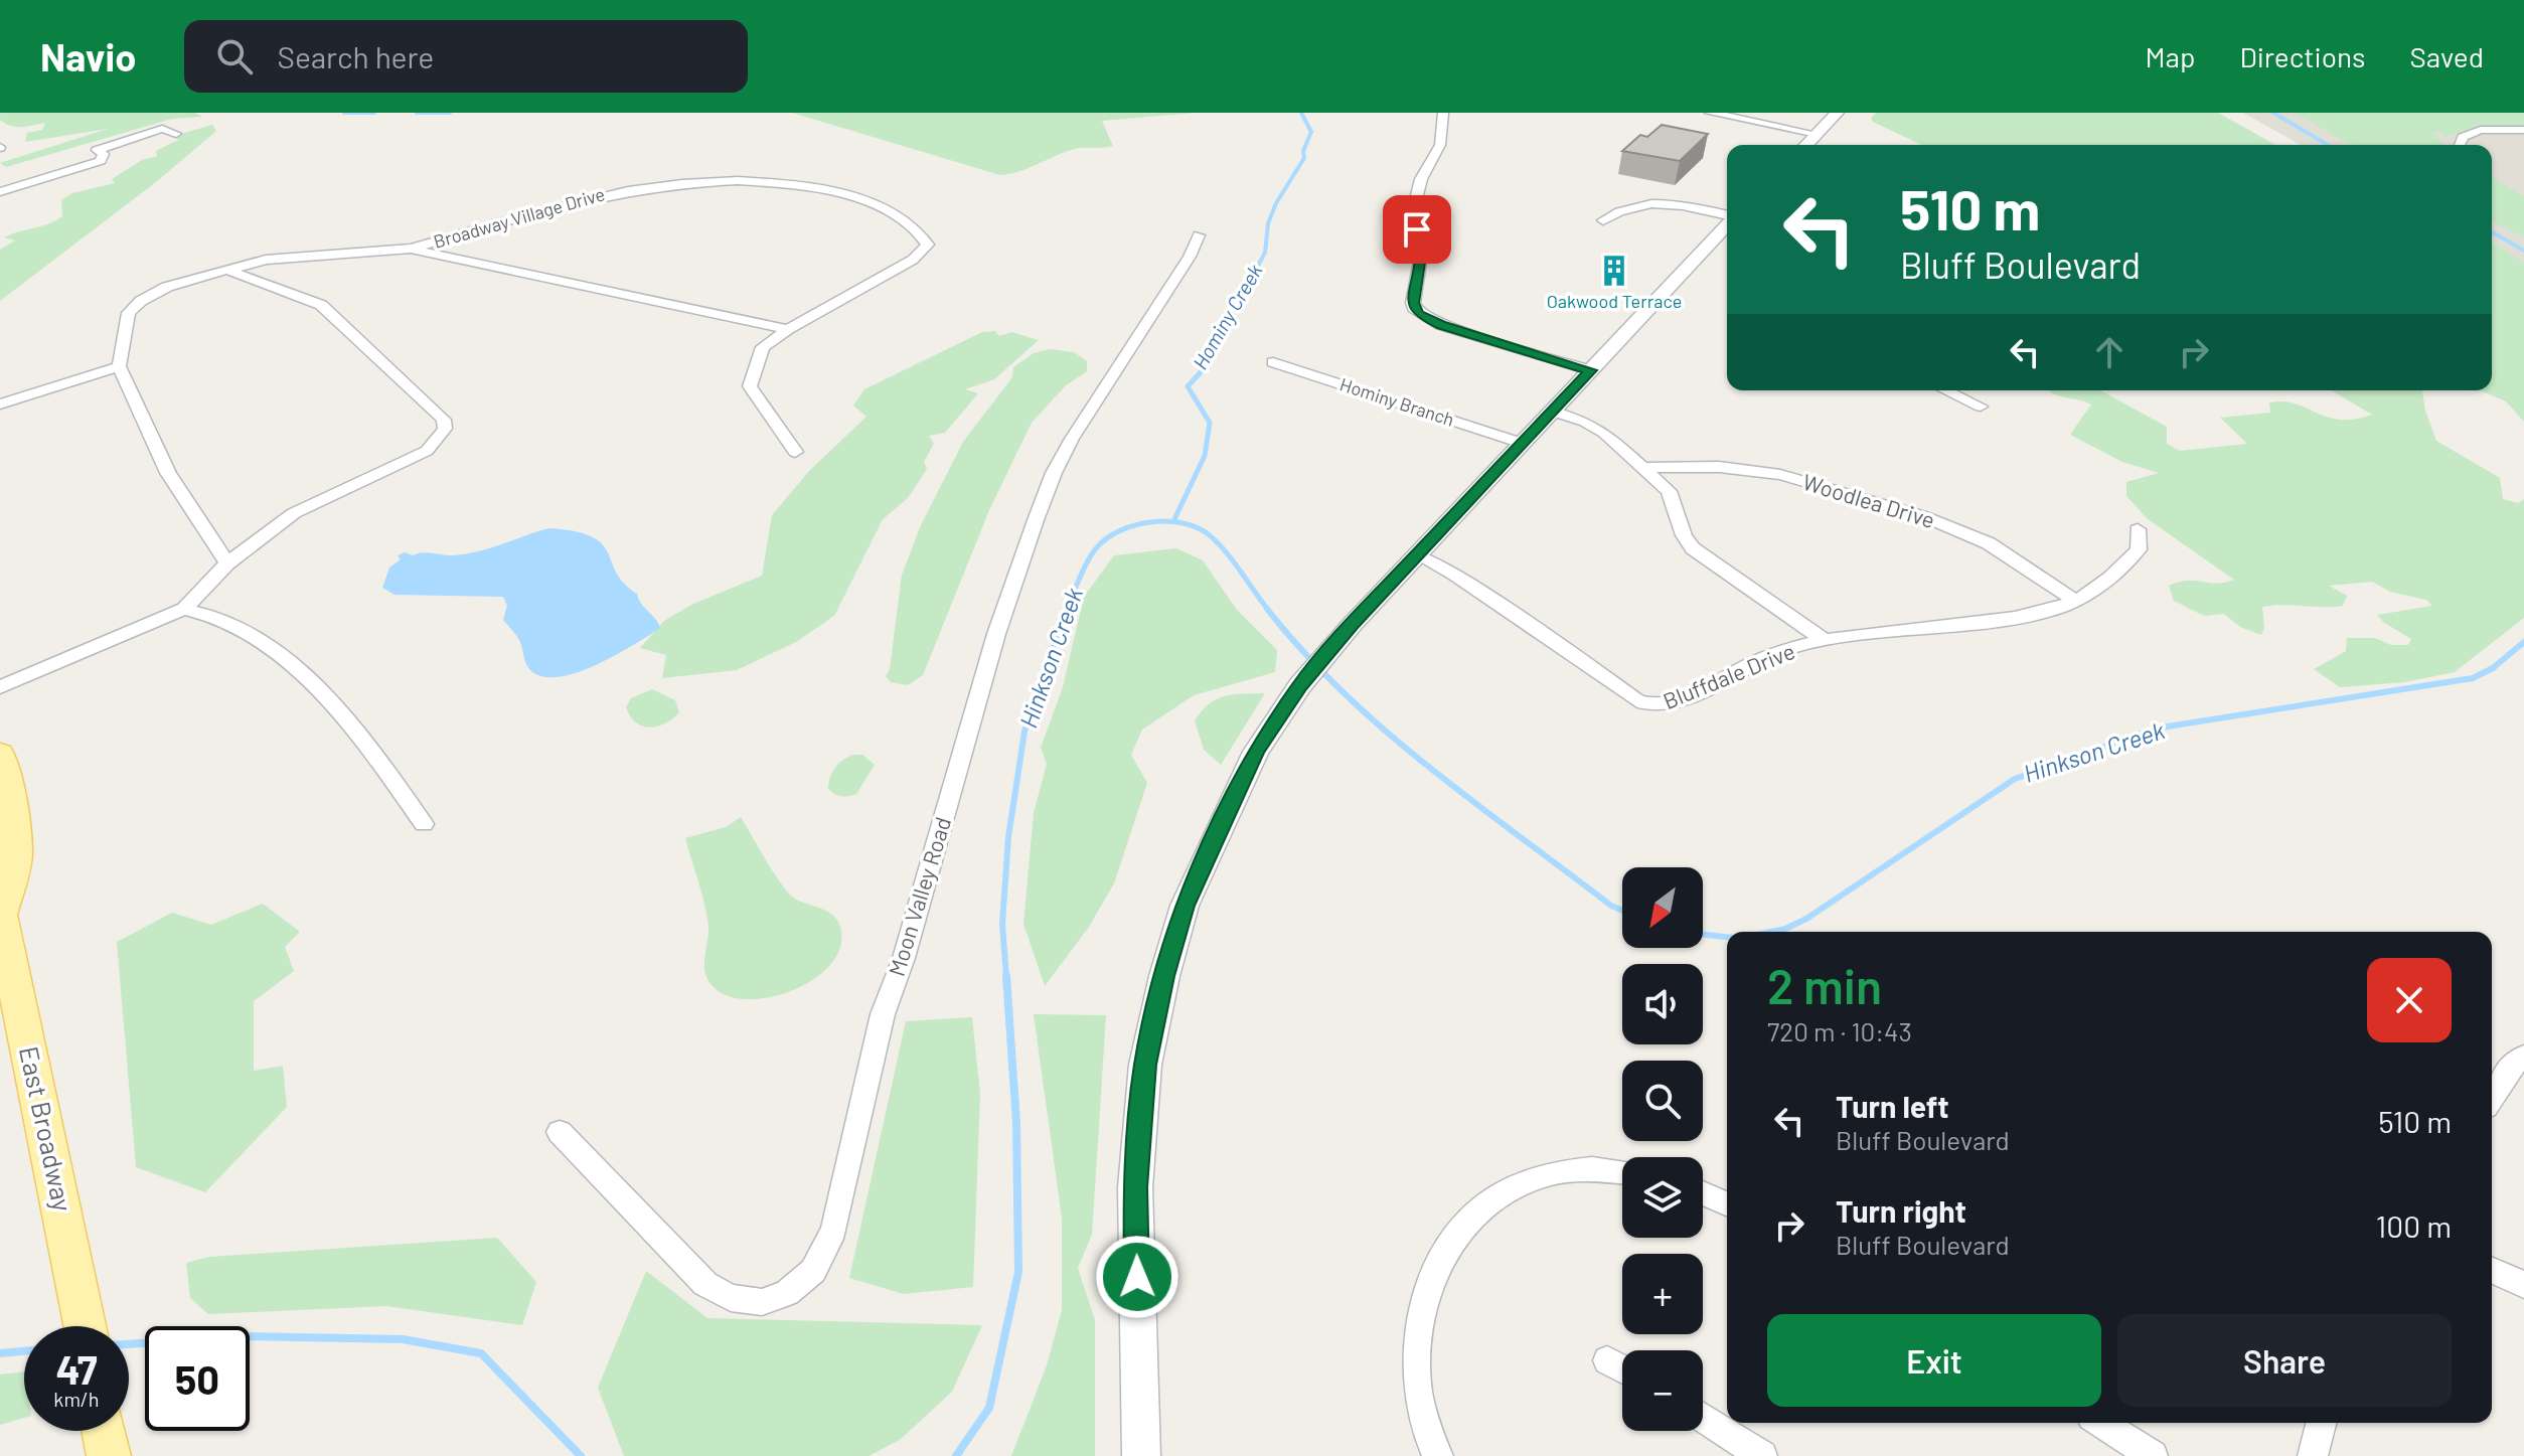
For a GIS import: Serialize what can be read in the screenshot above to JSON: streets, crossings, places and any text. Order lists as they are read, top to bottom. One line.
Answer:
{"streets":{"main road":["East Broadway"],"street":["Broadway Village Drive","Hominy Branch","Woodlea Drive","Bluffdale Drive","Moon Valley Road"]},"crossings":[["Woodlea Drive","Bluffdale Drive"]],"water":["Hominy Creek","Hinkson Creek"],"places":{"building":["Oakwood Terrace"]},"north":"bottom left","page":{"header":"Navio","search":"Search here","nav":["Map","Directions","Saved"],"turn":["510 m","Bluff Boulevard"],"map_buttons":["+","−"],"heading":["2 min","720 m · 10:43"],"list":[{"name":"Turn left","note":"Bluff Boulevard","value":"510 m"},{"name":"Turn right","note":"Bluff Boulevard","value":"100 m"}],"buttons":["Exit","Share"],"speed":"47 km/h","limit":"50"}}
